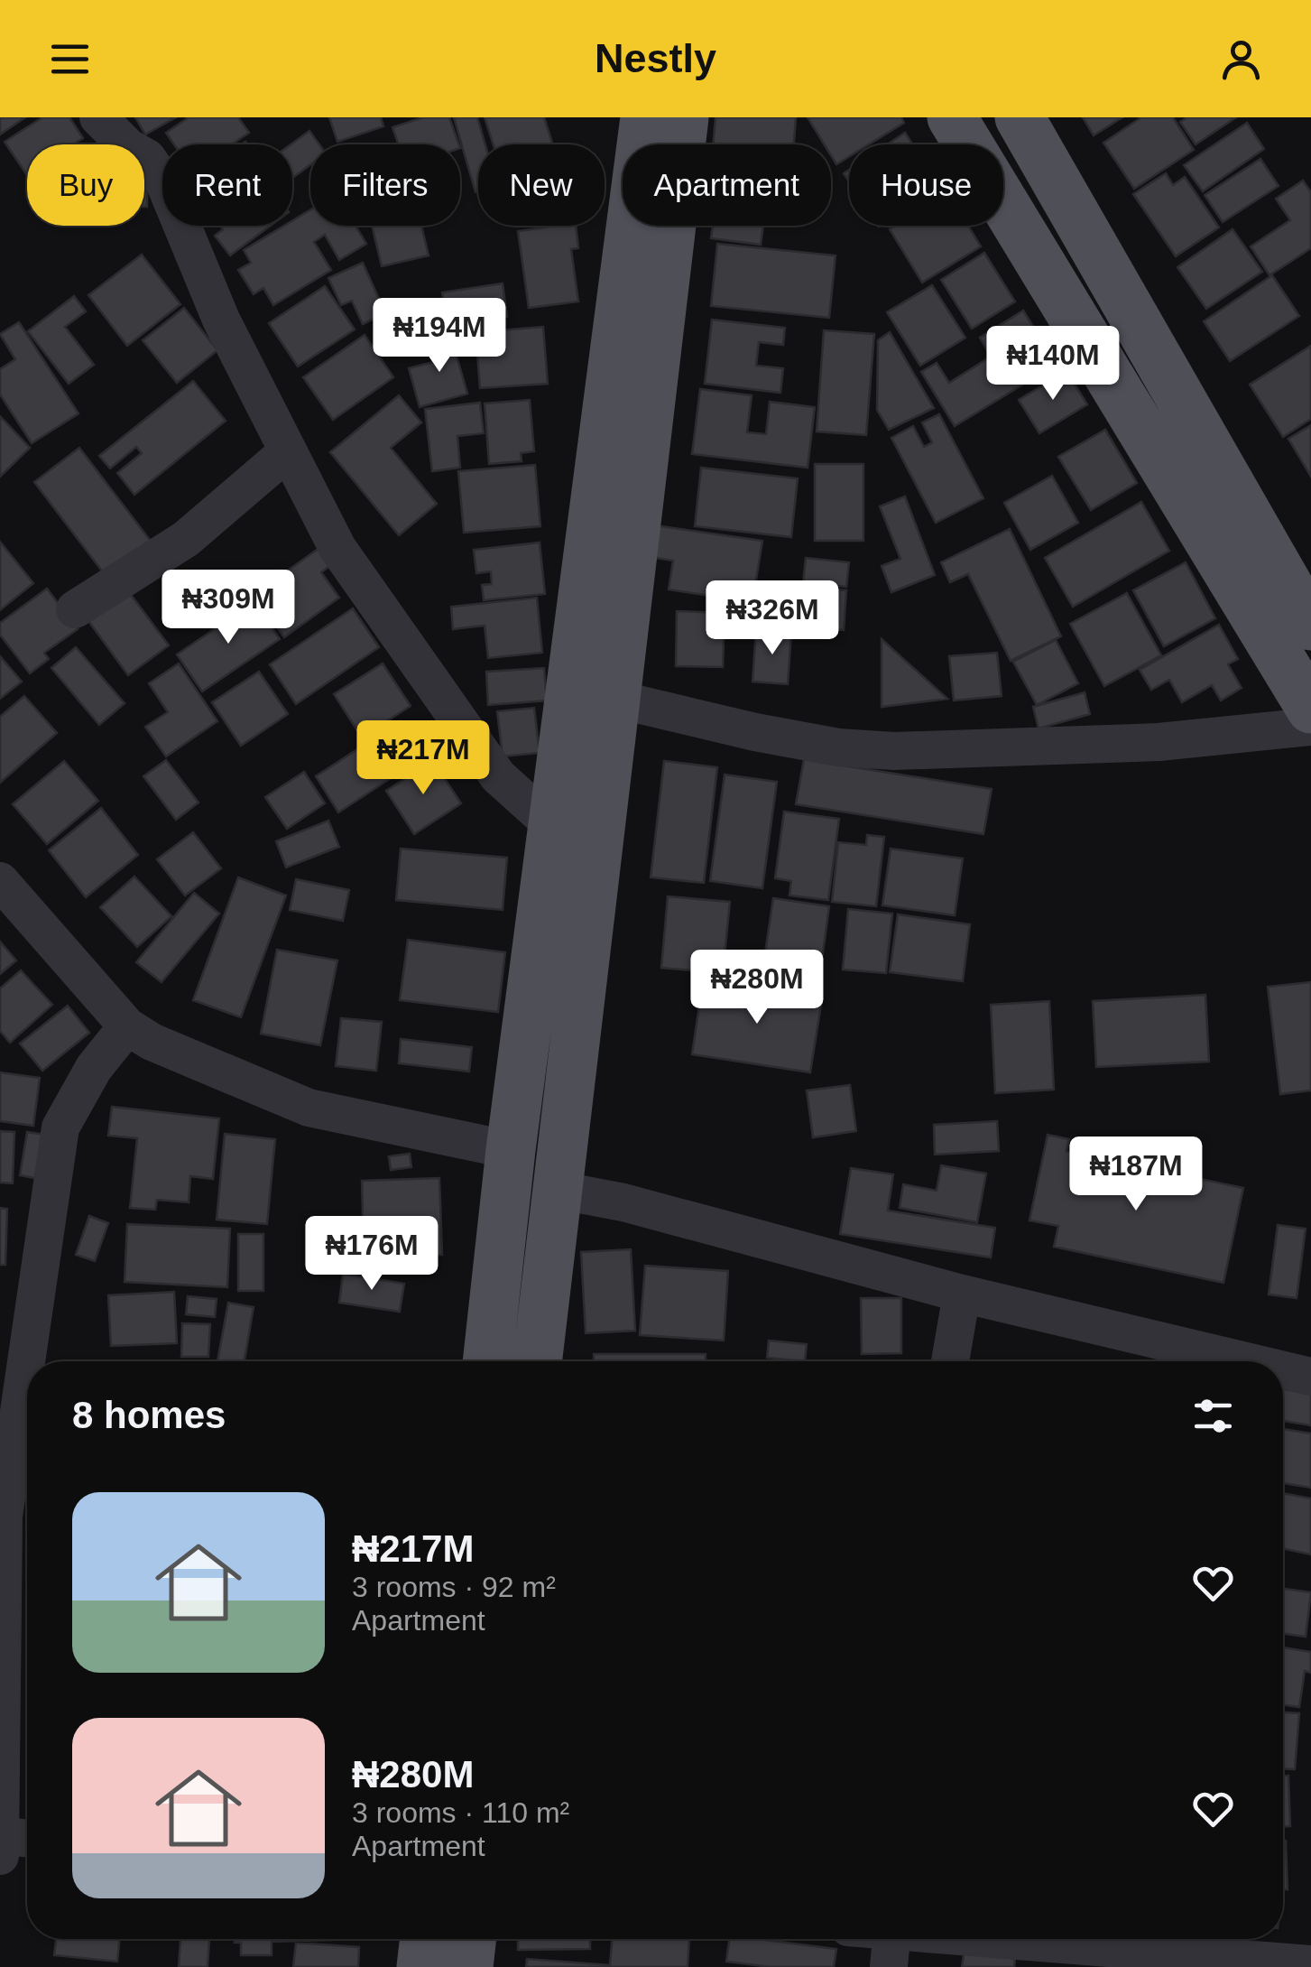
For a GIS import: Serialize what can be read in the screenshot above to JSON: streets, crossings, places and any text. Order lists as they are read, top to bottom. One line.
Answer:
{"page":{"header":"Nestly","chip":["Buy","Rent","Filters","New","Apartment","House"],"price":["₦194M","₦140M","₦309M","₦326M","₦217M","₦280M","₦187M","₦176M"],"heading":"8 homes","list":[{"name":"₦217M","note":"3 rooms · 92 m² · Apartment"},{"name":"₦280M","note":"3 rooms · 110 m² · Apartment"}]}}
